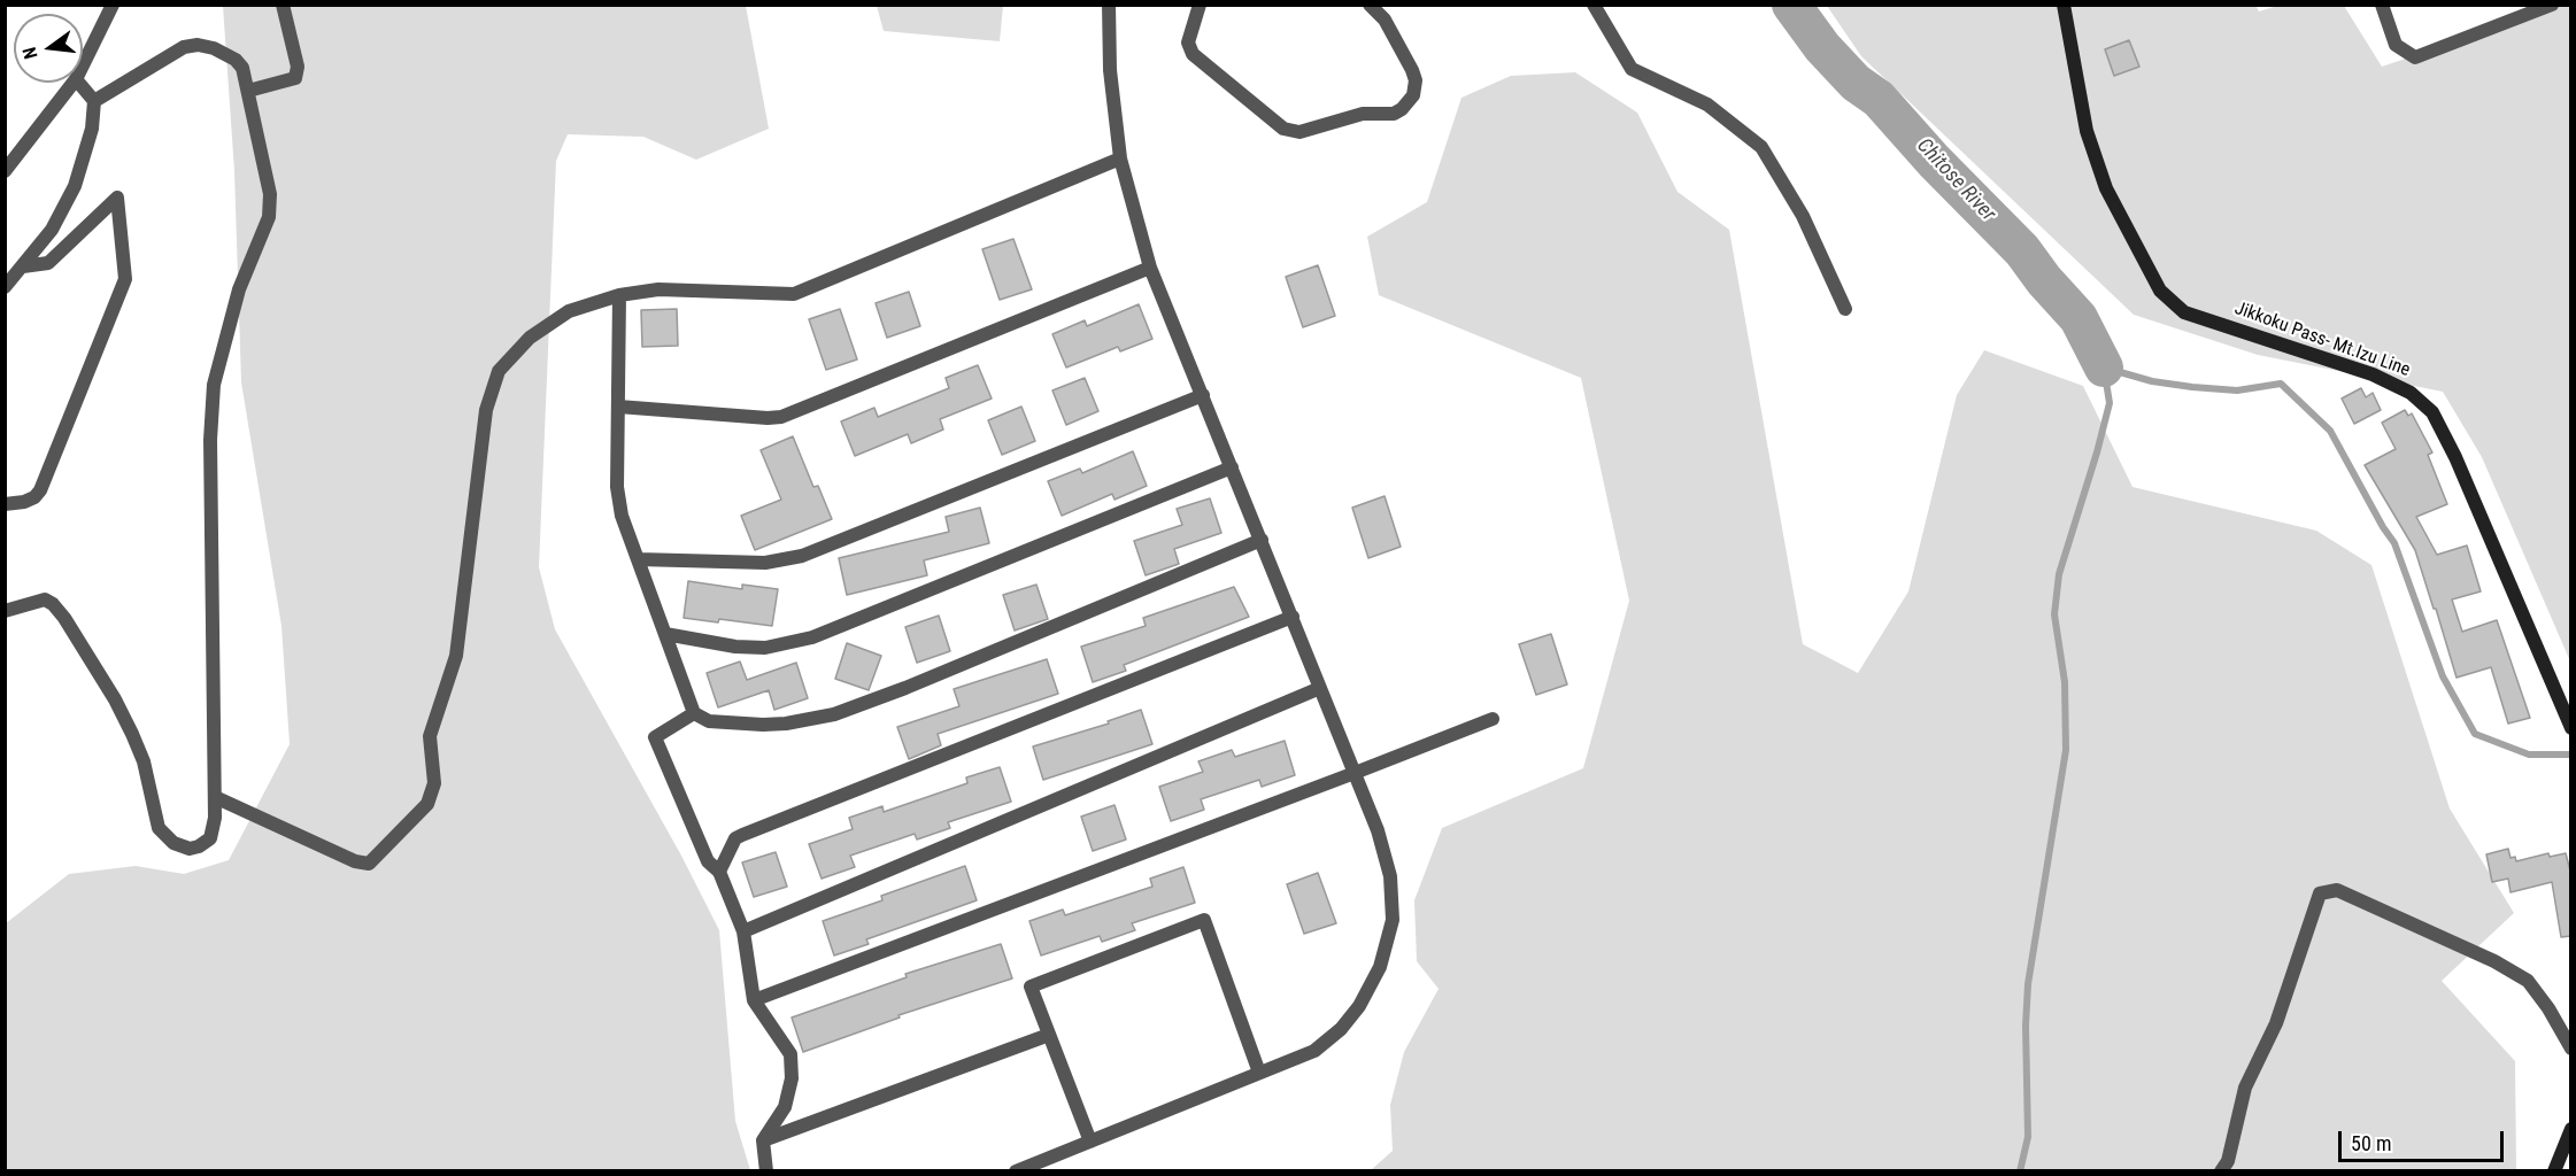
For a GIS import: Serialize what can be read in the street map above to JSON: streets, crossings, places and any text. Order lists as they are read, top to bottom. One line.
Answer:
{"streets":{"main road":["Jikkoku Pass- Mt.Izu Line"]},"water":["Chitose River"],"scale_bar":"50 m","north":"left"}
